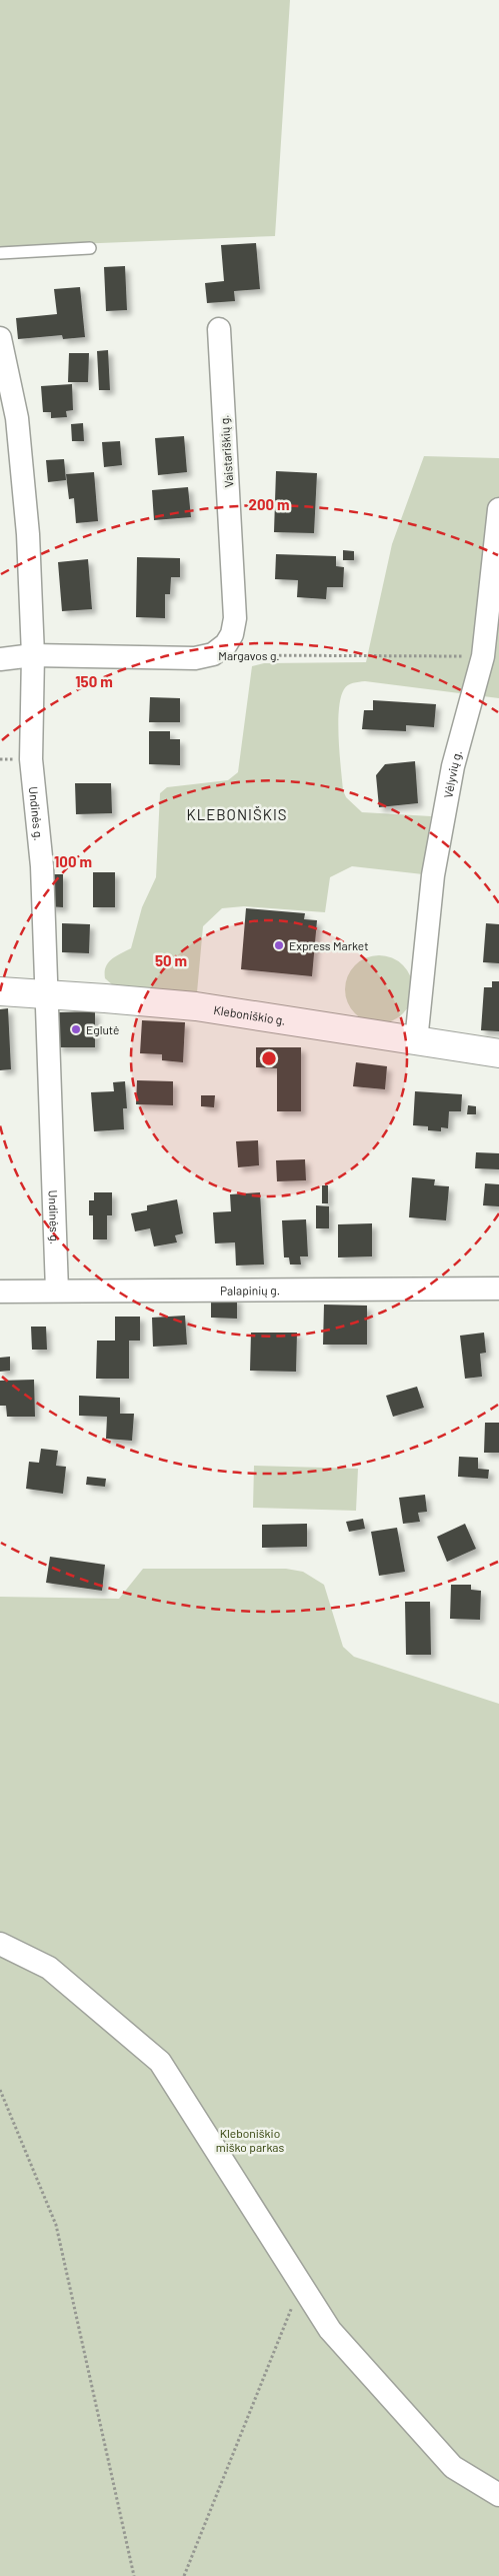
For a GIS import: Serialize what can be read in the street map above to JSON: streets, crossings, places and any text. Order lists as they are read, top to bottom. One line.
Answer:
{"streets":{"street":["Vaistariškių g.","Margavos g.","Vėlyvių g.","Undinės g.","Kleboniškio g.","Palapinių g."]},"crossings":[["Vaistariškių g.","Margavos g."],["Margavos g.","Vėlyvių g."],["Margavos g.","Undinės g."],["Vėlyvių g.","Kleboniškio g."],["Undinės g.","Kleboniškio g."],["Undinės g.","Palapinių g."]],"districts":["KLEBONIŠKIS"],"parks":["Kleboniškio miško parkas"],"places":["Express Market","Eglutė"],"rings":["200 m","150 m","100 m","50 m"]}
